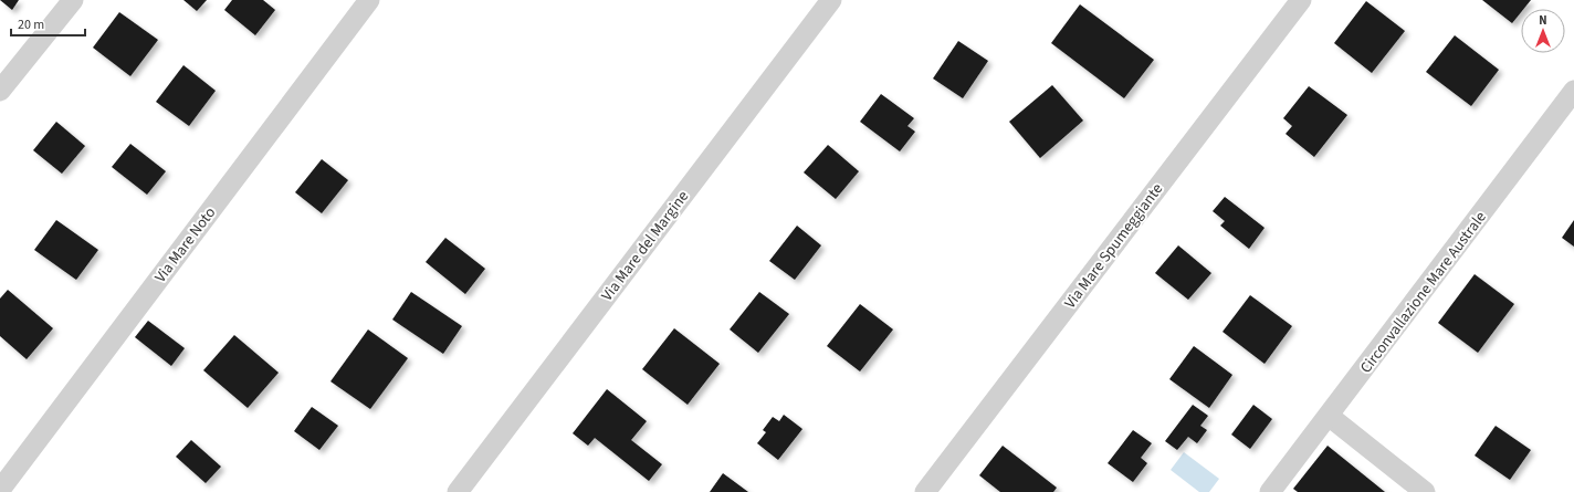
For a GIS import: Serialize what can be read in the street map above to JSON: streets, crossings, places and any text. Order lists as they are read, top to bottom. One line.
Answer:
{"streets":{"street":["Via Mare Noto","Via Mare del Margine","Via Mare Spumeggiante","Circonvallazione Mare Australe"]},"scale_bar":"20 m","north":"top"}
